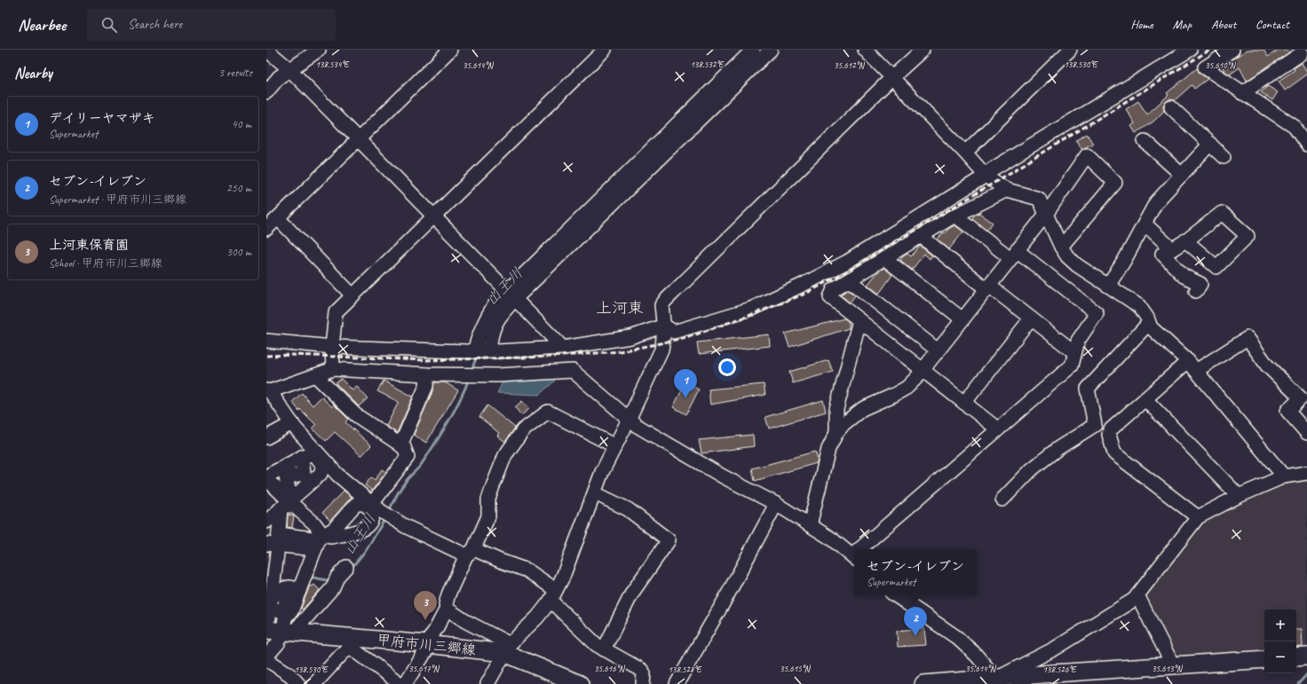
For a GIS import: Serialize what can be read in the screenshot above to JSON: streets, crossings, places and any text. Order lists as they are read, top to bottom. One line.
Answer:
{"streets":{"main road":["甲府市川三郷線"]},"districts":["上河東"],"water":["山王川"],"page":{"header":"Nearbee","search":"Search here","nav":["Home","Map","About","Contact"],"heading":["Nearby","3 results"],"list":[{"mark":"1","name":"デイリーヤマザキ","note":"Supermarket","value":"40 m"},{"mark":"2","name":"セブン-イレブン","note":"Supermarket · 甲府市川三郷線","value":"250 m"},{"mark":"3","name":"上河東保育園","note":"School · 甲府市川三郷線","value":"300 m"}],"pins":["1","3","2"],"popup":["セブン-イレブン","Supermarket"],"map_buttons":["+","−"]},"coordinates":["138.534°E","138.532°E","138.530°E","35.614°N","35.612°N","35.610°N","35.617°N","35.616°N","35.615°N","35.613°N","138.528°E","138.526°E"]}
